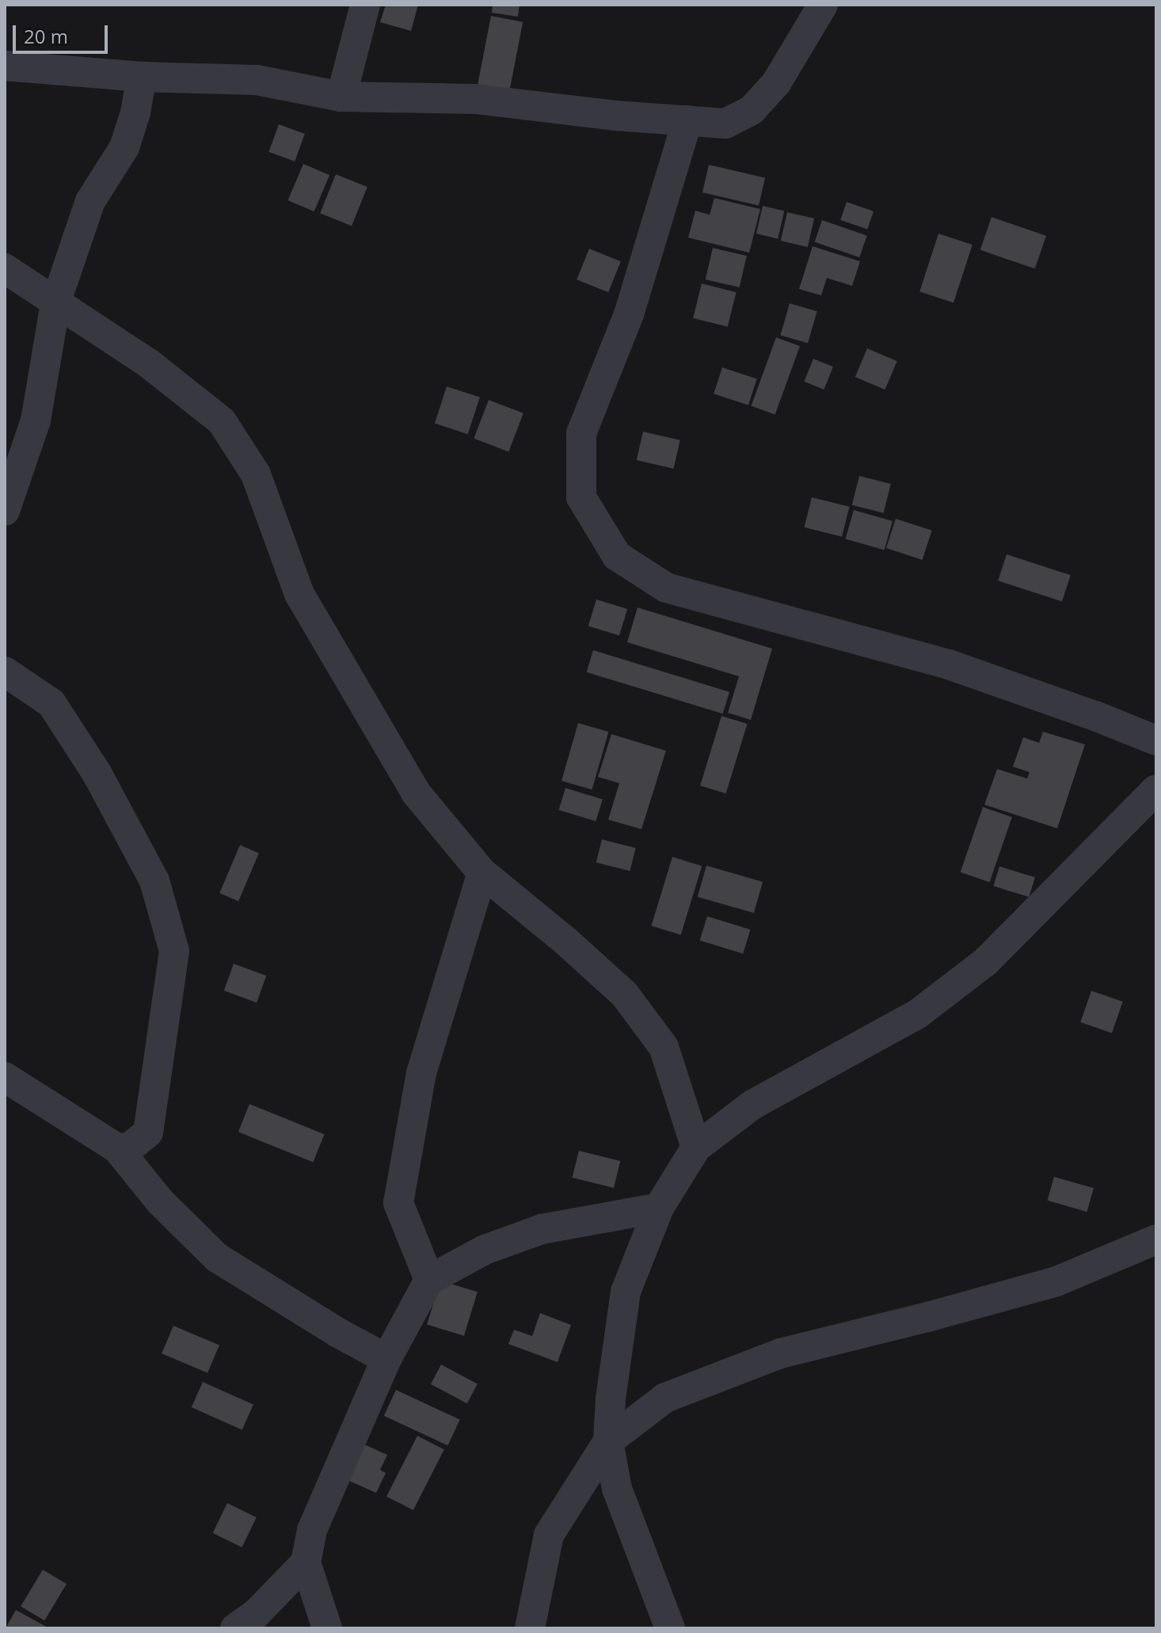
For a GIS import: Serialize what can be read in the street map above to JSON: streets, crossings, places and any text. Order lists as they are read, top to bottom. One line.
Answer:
{"scale_bar":"20 m"}
